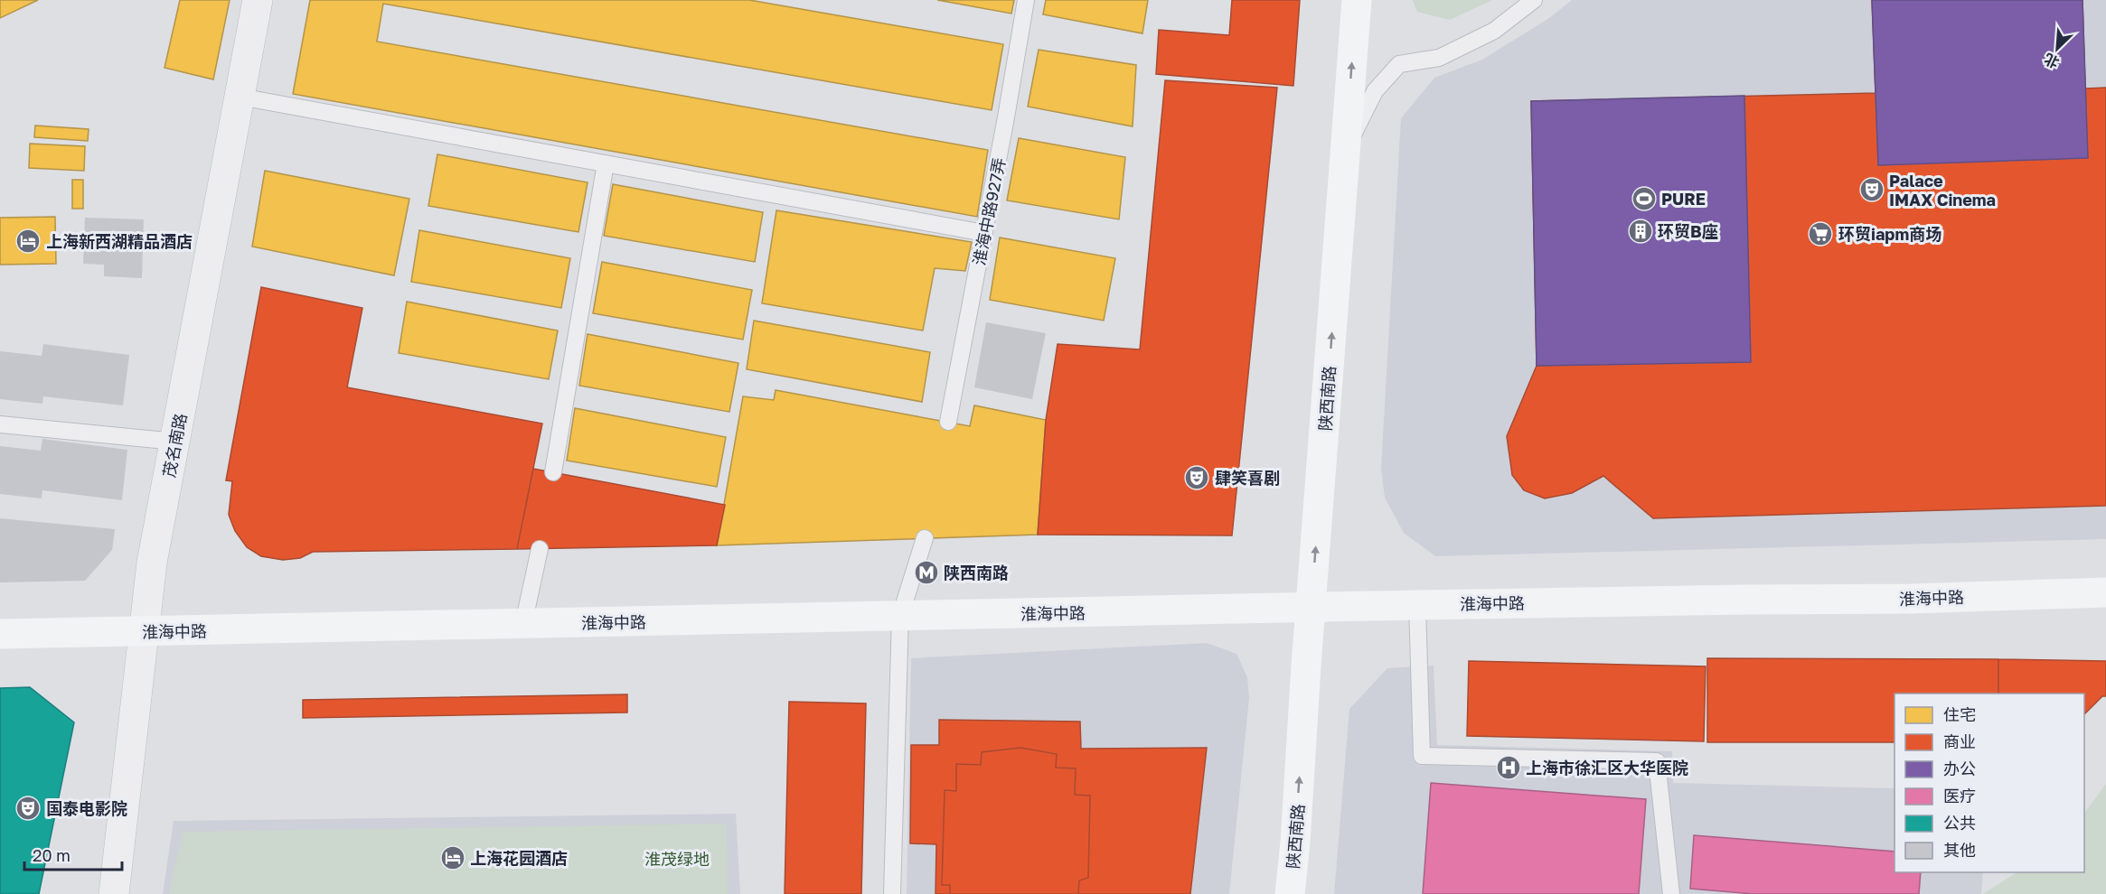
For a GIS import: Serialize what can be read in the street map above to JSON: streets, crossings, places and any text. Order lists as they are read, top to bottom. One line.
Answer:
{"streets":{"main road":["陕西南路","淮海中路"],"street":["茂名南路"],"lane":["淮海中路927弄"]},"crossings":[["陕西南路","淮海中路"],["茂名南路","淮海中路"]],"one_way":["陕西南路"],"parks":["淮茂绿地"],"places":{"theatre":["Palace IMAX Cinema","肆笑喜剧","国泰电影院"],"sports":["PURE"],"building":["环贸B座"],"supermarket":["环贸iapm商场"],"hotel":["上海新西湖精品酒店","上海花园酒店"],"metro station":["陕西南路"],"hospital":["上海市徐汇区大华医院"]},"legend":["住宅","商业","办公","医疗","公共","其他"],"scale_bar":"20 m","north":"bottom left"}
